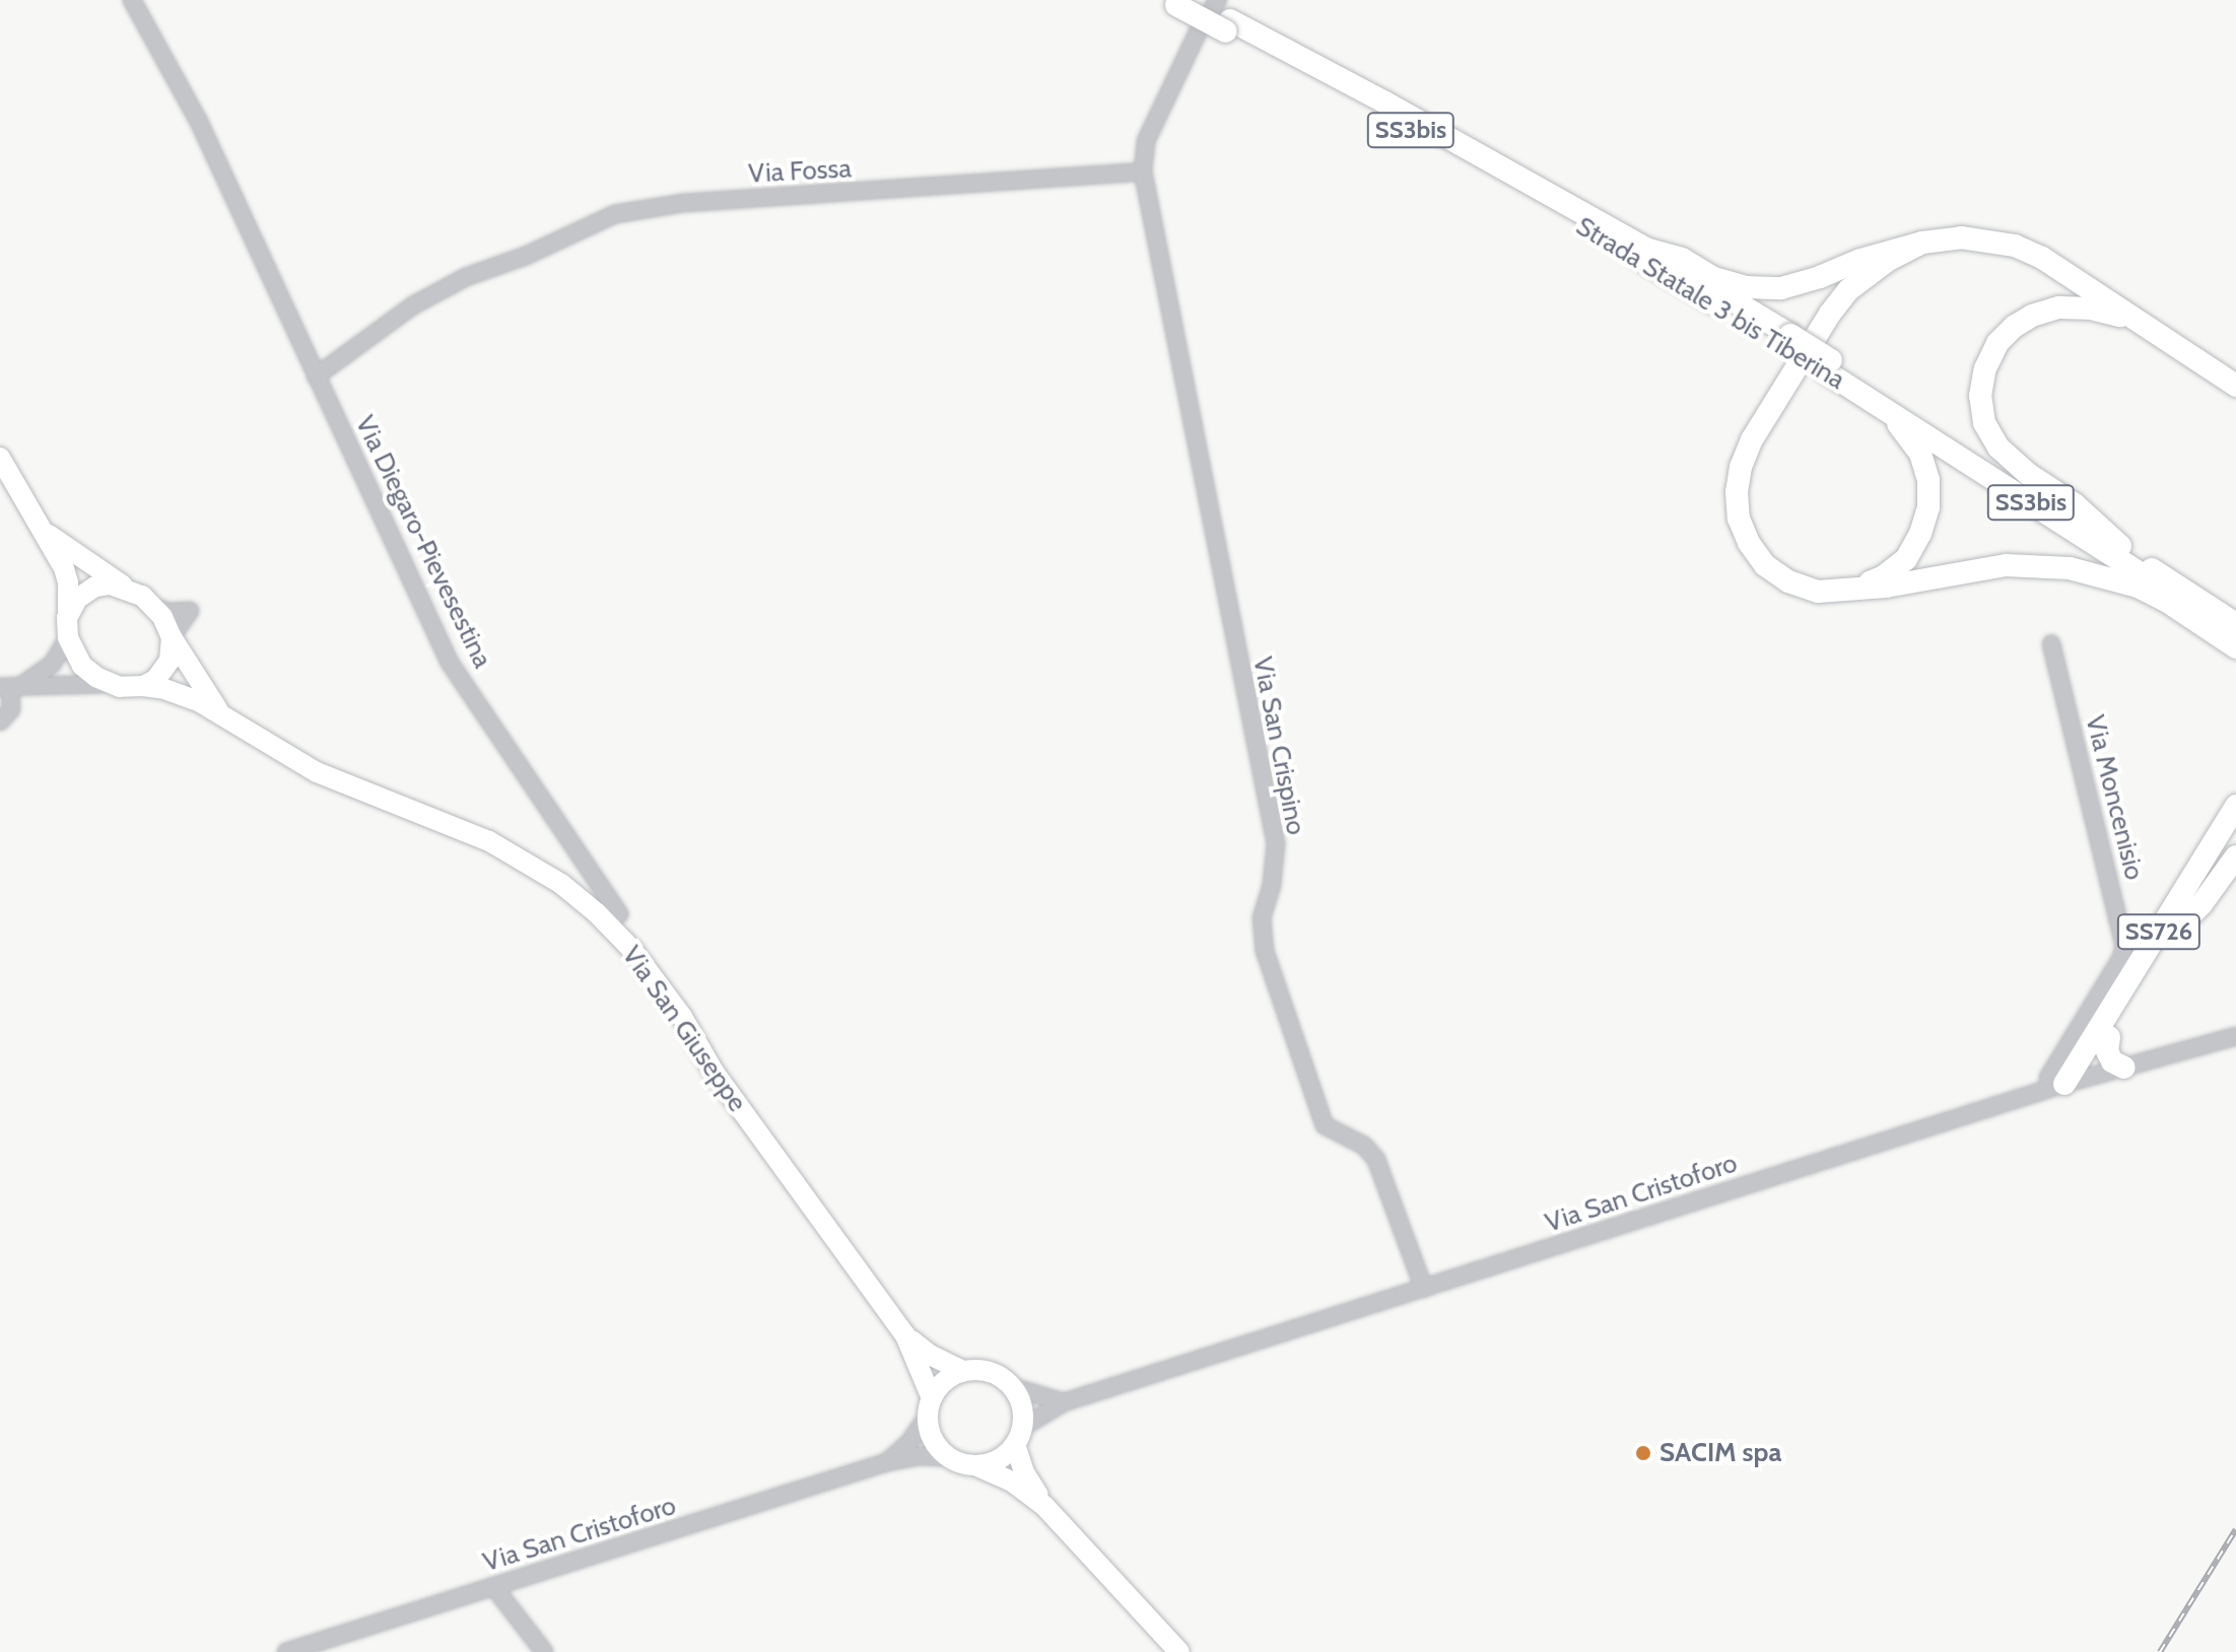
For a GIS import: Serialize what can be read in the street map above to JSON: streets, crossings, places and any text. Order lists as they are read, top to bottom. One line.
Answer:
{"streets":{"highway":["SS3bis","Strada Statale 3 bis Tiberina","SS726"],"main road":["Via San Giuseppe"],"street":["Via Fossa","Via Diegaro-Pievesestina","Via San Crispino","Via Moncenisio","Via San Cristoforo"]},"crossings":[["Via Fossa","Via Diegaro-Pievesestina"],["Via Fossa","Via San Crispino"],["Via San Crispino","Via San Cristoforo"],["Via Moncenisio","SS726"],["Via Moncenisio","Via San Cristoforo"],["SS726","Via San Cristoforo"],["Via San Giuseppe","Via San Cristoforo"]],"places":["SACIM spa"]}
